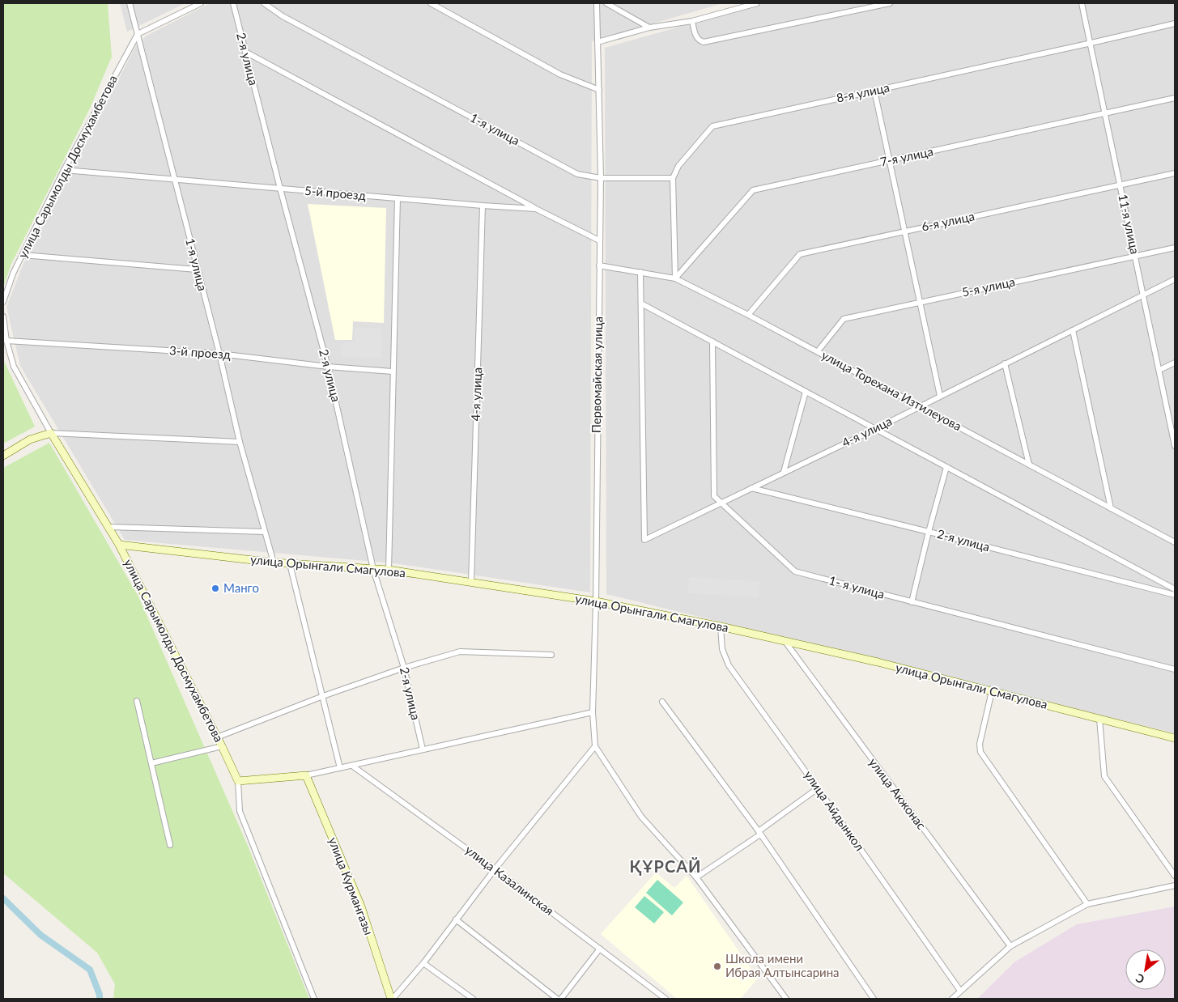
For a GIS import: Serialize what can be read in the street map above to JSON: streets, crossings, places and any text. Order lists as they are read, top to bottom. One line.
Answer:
{"streets":{"main road":["улица Сарымолды Досмухамбетова","улица Орынгали Смагулова","улица Курмангазы"],"street":["2-я улица","8-я улица","1-я улица","7-я улица","5-й проезд","6-я улица","11-я улица","5-я улица","3-й проезд","Первомайская улица","улица Торехана Изтилеуова","4-я улица","1- я улица","улица Акжонас","улица Айдынкол","улица Казалинская"]},"crossings":[["2-я улица","5-й проезд"],["2-я улица","3-й проезд"],["2-я улица","4-я улица"],["2-я улица","улица Орынгали Смагулова"],["8-я улица","1-я улица"],["8-я улица","11-я улица"],["1-я улица","улица Сарымолды Досмухамбетова"],["1-я улица","5-й проезд"],["1-я улица","3-й проезд"],["1-я улица","Первомайская улица"],["1-я улица","улица Орынгали Смагулова"],["7-я улица","11-я улица"],["7-я улица","улица Торехана Изтилеуова"],["улица Сарымолды Досмухамбетова","5-й проезд"],["улица Сарымолды Досмухамбетова","3-й проезд"],["улица Сарымолды Досмухамбетова","улица Орынгали Смагулова"],["5-й проезд","Первомайская улица"],["5-й проезд","4-я улица"],["6-я улица","11-я улица"],["6-я улица","улица Торехана Изтилеуова"],["11-я улица","5-я улица"],["11-я улица","4-я улица"],["5-я улица","улица Торехана Изтилеуова"],["Первомайская улица","улица Торехана Изтилеуова"],["Первомайская улица","улица Орынгали Смагулова"],["улица Торехана Изтилеуова","4-я улица"],["4-я улица","улица Орынгали Смагулова"],["4-я улица","1- я улица"],["улица Орынгали Смагулова","улица Акжонас"],["улица Орынгали Смагулова","улица Айдынкол"]],"districts":["ҚҰРСАЙ"],"places":["Манго","Школа имени Ибрая Алтынсарина"],"north":"bottom left"}
